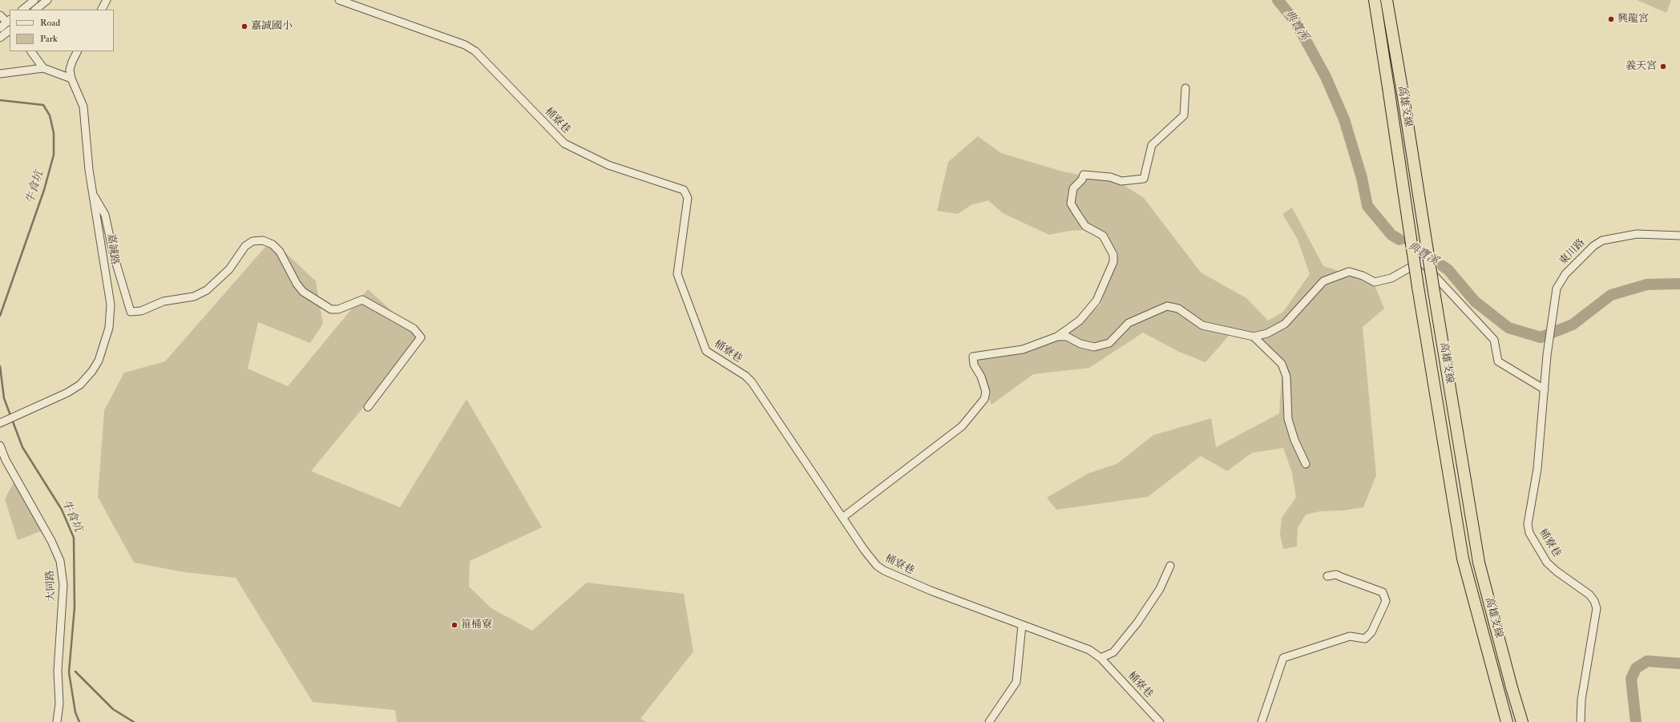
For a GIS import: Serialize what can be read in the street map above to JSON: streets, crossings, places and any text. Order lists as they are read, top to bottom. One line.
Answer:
{"streets":{"highway":["高雄支線"],"street":["桶寮巷","嘉誠路","東川路","大同路"]},"crossings":[["桶寮巷","東川路"]],"water":["典寶溪","牛食坑"],"places":["興龍宮","嘉誠國小","義天宮","箍桶寮"],"legend":["Road","Park"]}
